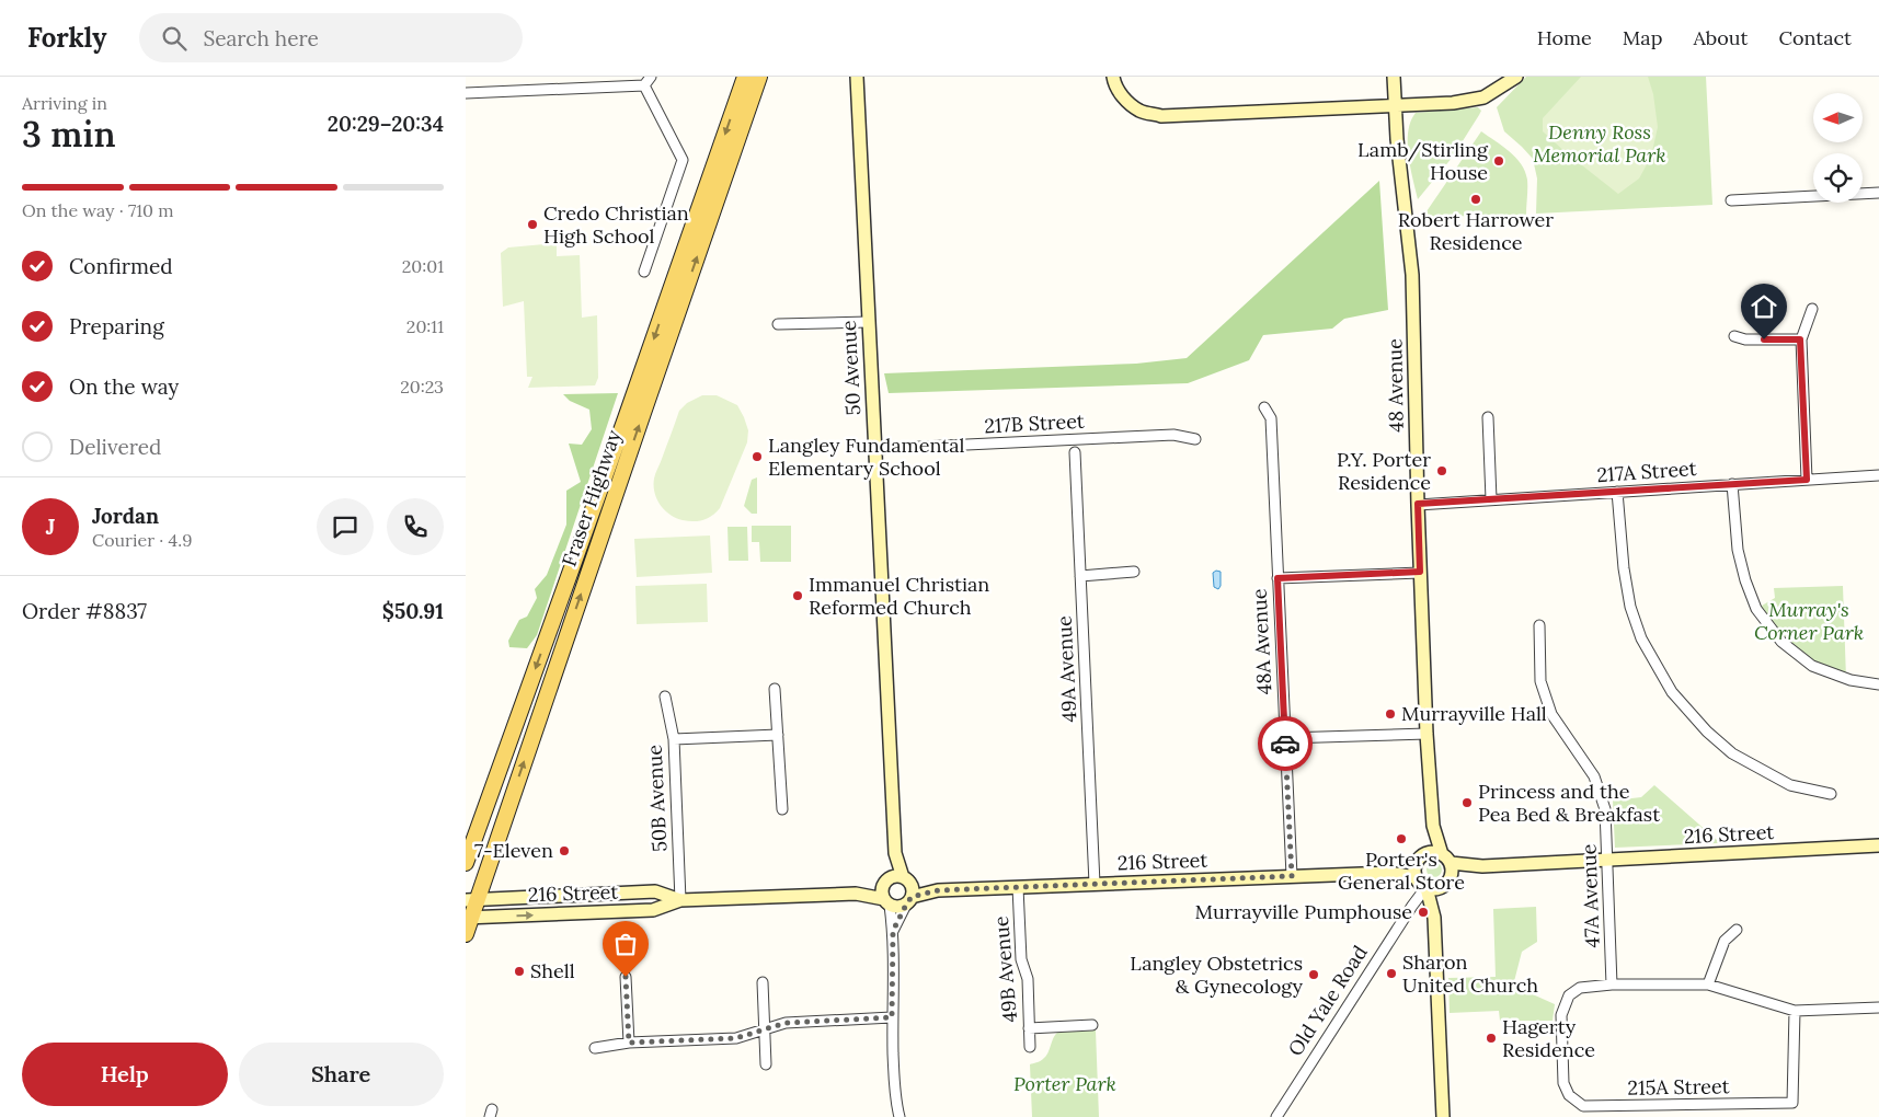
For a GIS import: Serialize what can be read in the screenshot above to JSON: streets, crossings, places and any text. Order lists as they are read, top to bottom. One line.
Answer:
{"streets":{"main road":["50 Avenue","48 Avenue","Fraser Highway","216 Street"],"street":["217B Street","217A Street","48A Avenue","49A Avenue","50B Avenue","47A Avenue","49B Avenue","Old Yale Road","215A Street"]},"crossings":[["50 Avenue","217B Street"],["50 Avenue","216 Street"],["48 Avenue","217A Street"],["48 Avenue","216 Street"],["48 Avenue","Old Yale Road"],["Fraser Highway","216 Street"],["48A Avenue","216 Street"],["49A Avenue","216 Street"],["50B Avenue","216 Street"],["216 Street","47A Avenue"],["216 Street","49B Avenue"],["216 Street","Old Yale Road"],["47A Avenue","215A Street"]],"parks":["Denny Ross Memorial Park","Murray's Corner Park","Porter Park"],"places":["Lamb/Stirling House","Robert Harrower Residence","Credo Christian High School","Langley Fundamental Elementary School","P.Y. Porter Residence","Immanuel Christian Reformed Church","Murrayville Hall","Princess and the Pea Bed & Breakfast","Porter's General Store","7-Eleven","Murrayville Pumphouse","Shell","Sharon United Church","Langley Obstetrics & Gynecology","Hagerty Residence"],"north":"left","page":{"header":"Forkly","search":"Search here","nav":["Home","Map","About","Contact"],"heading":["3 min","Arriving in","20:29–20:34"],"panel":["Jordan","Courier · 4.9","Order #8837","$50.91"],"bar":"On the way · 710 m","list":[["Confirmed","20:01"],["Preparing","20:11"],["On the way","20:23"],"Delivered"],"round":"J","buttons":["Help","Share"]}}
